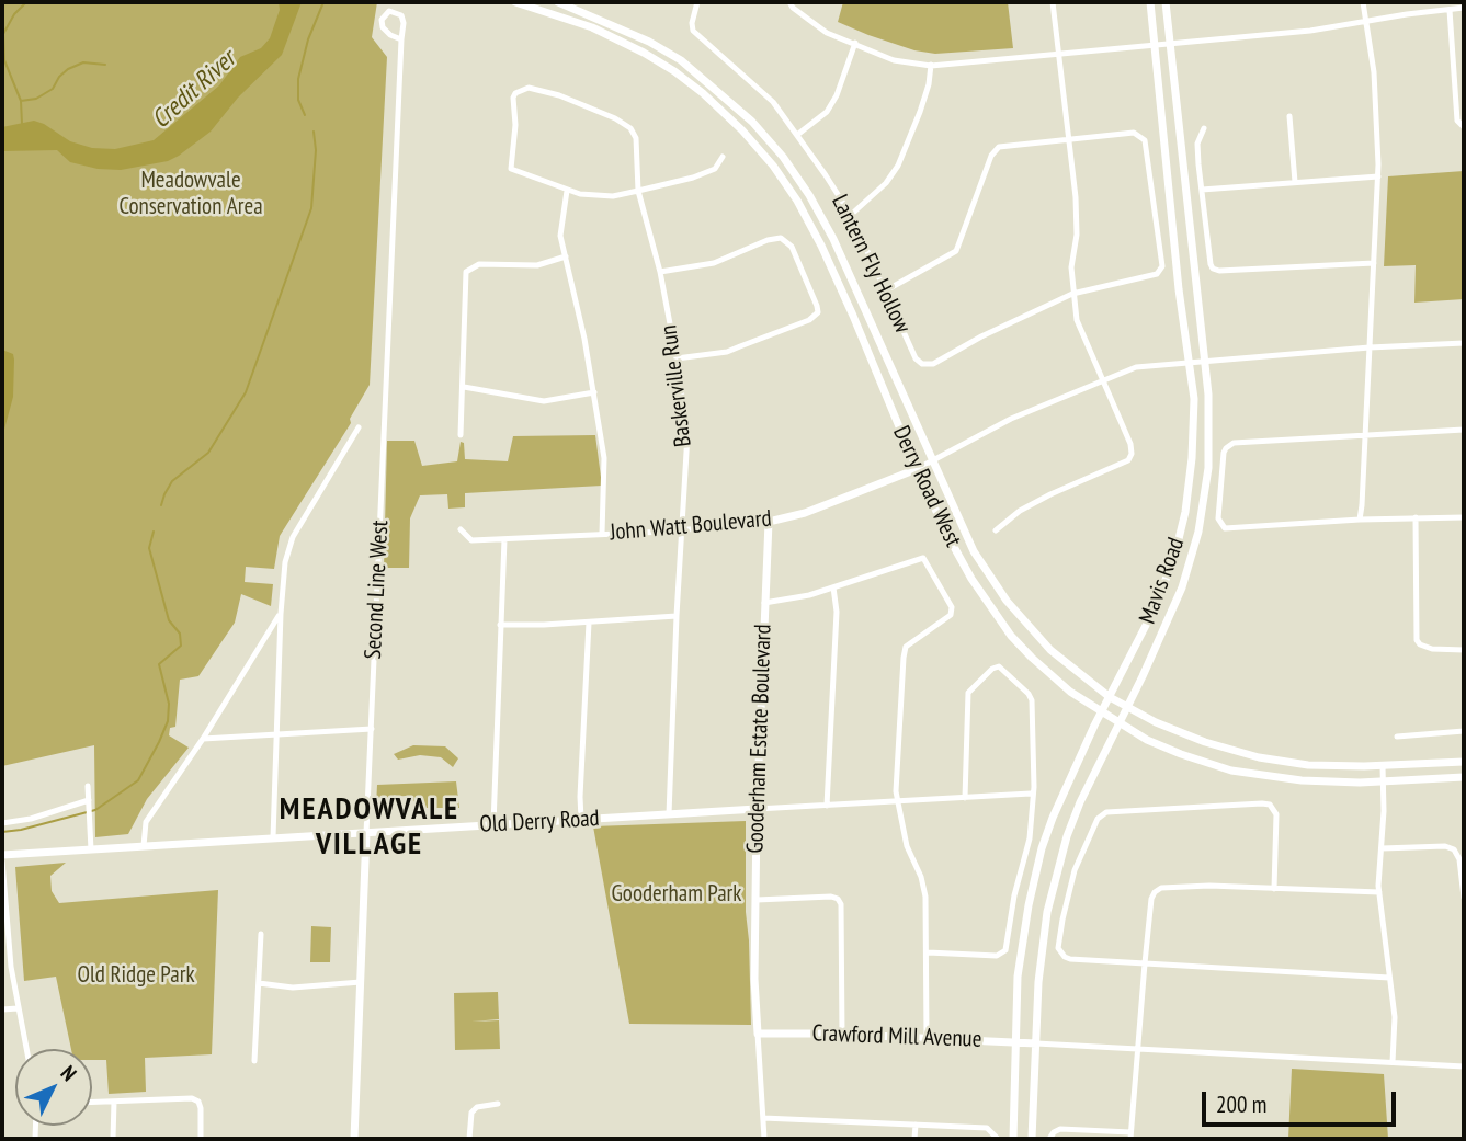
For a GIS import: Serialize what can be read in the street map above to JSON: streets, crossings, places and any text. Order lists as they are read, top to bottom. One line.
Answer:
{"streets":{"main road":["Derry Road West","John Watt Boulevard","Mavis Road","Second Line West","Gooderham Estate Boulevard","Old Derry Road","Crawford Mill Avenue"],"street":["Lantern Fly Hollow","Baskerville Run"]},"crossings":[["Baskerville Run","John Watt Boulevard"],["Baskerville Run","Old Derry Road"],["Derry Road West","John Watt Boulevard"],["Derry Road West","Mavis Road"],["John Watt Boulevard","Gooderham Estate Boulevard"],["Mavis Road","Crawford Mill Avenue"],["Second Line West","Old Derry Road"],["Gooderham Estate Boulevard","Old Derry Road"],["Gooderham Estate Boulevard","Crawford Mill Avenue"]],"districts":["MEADOWVALE VILLAGE"],"water":["Credit River"],"parks":["Meadowvale Conservation Area","Gooderham Park","Old Ridge Park"],"scale_bar":"200 m","north":"top right"}
